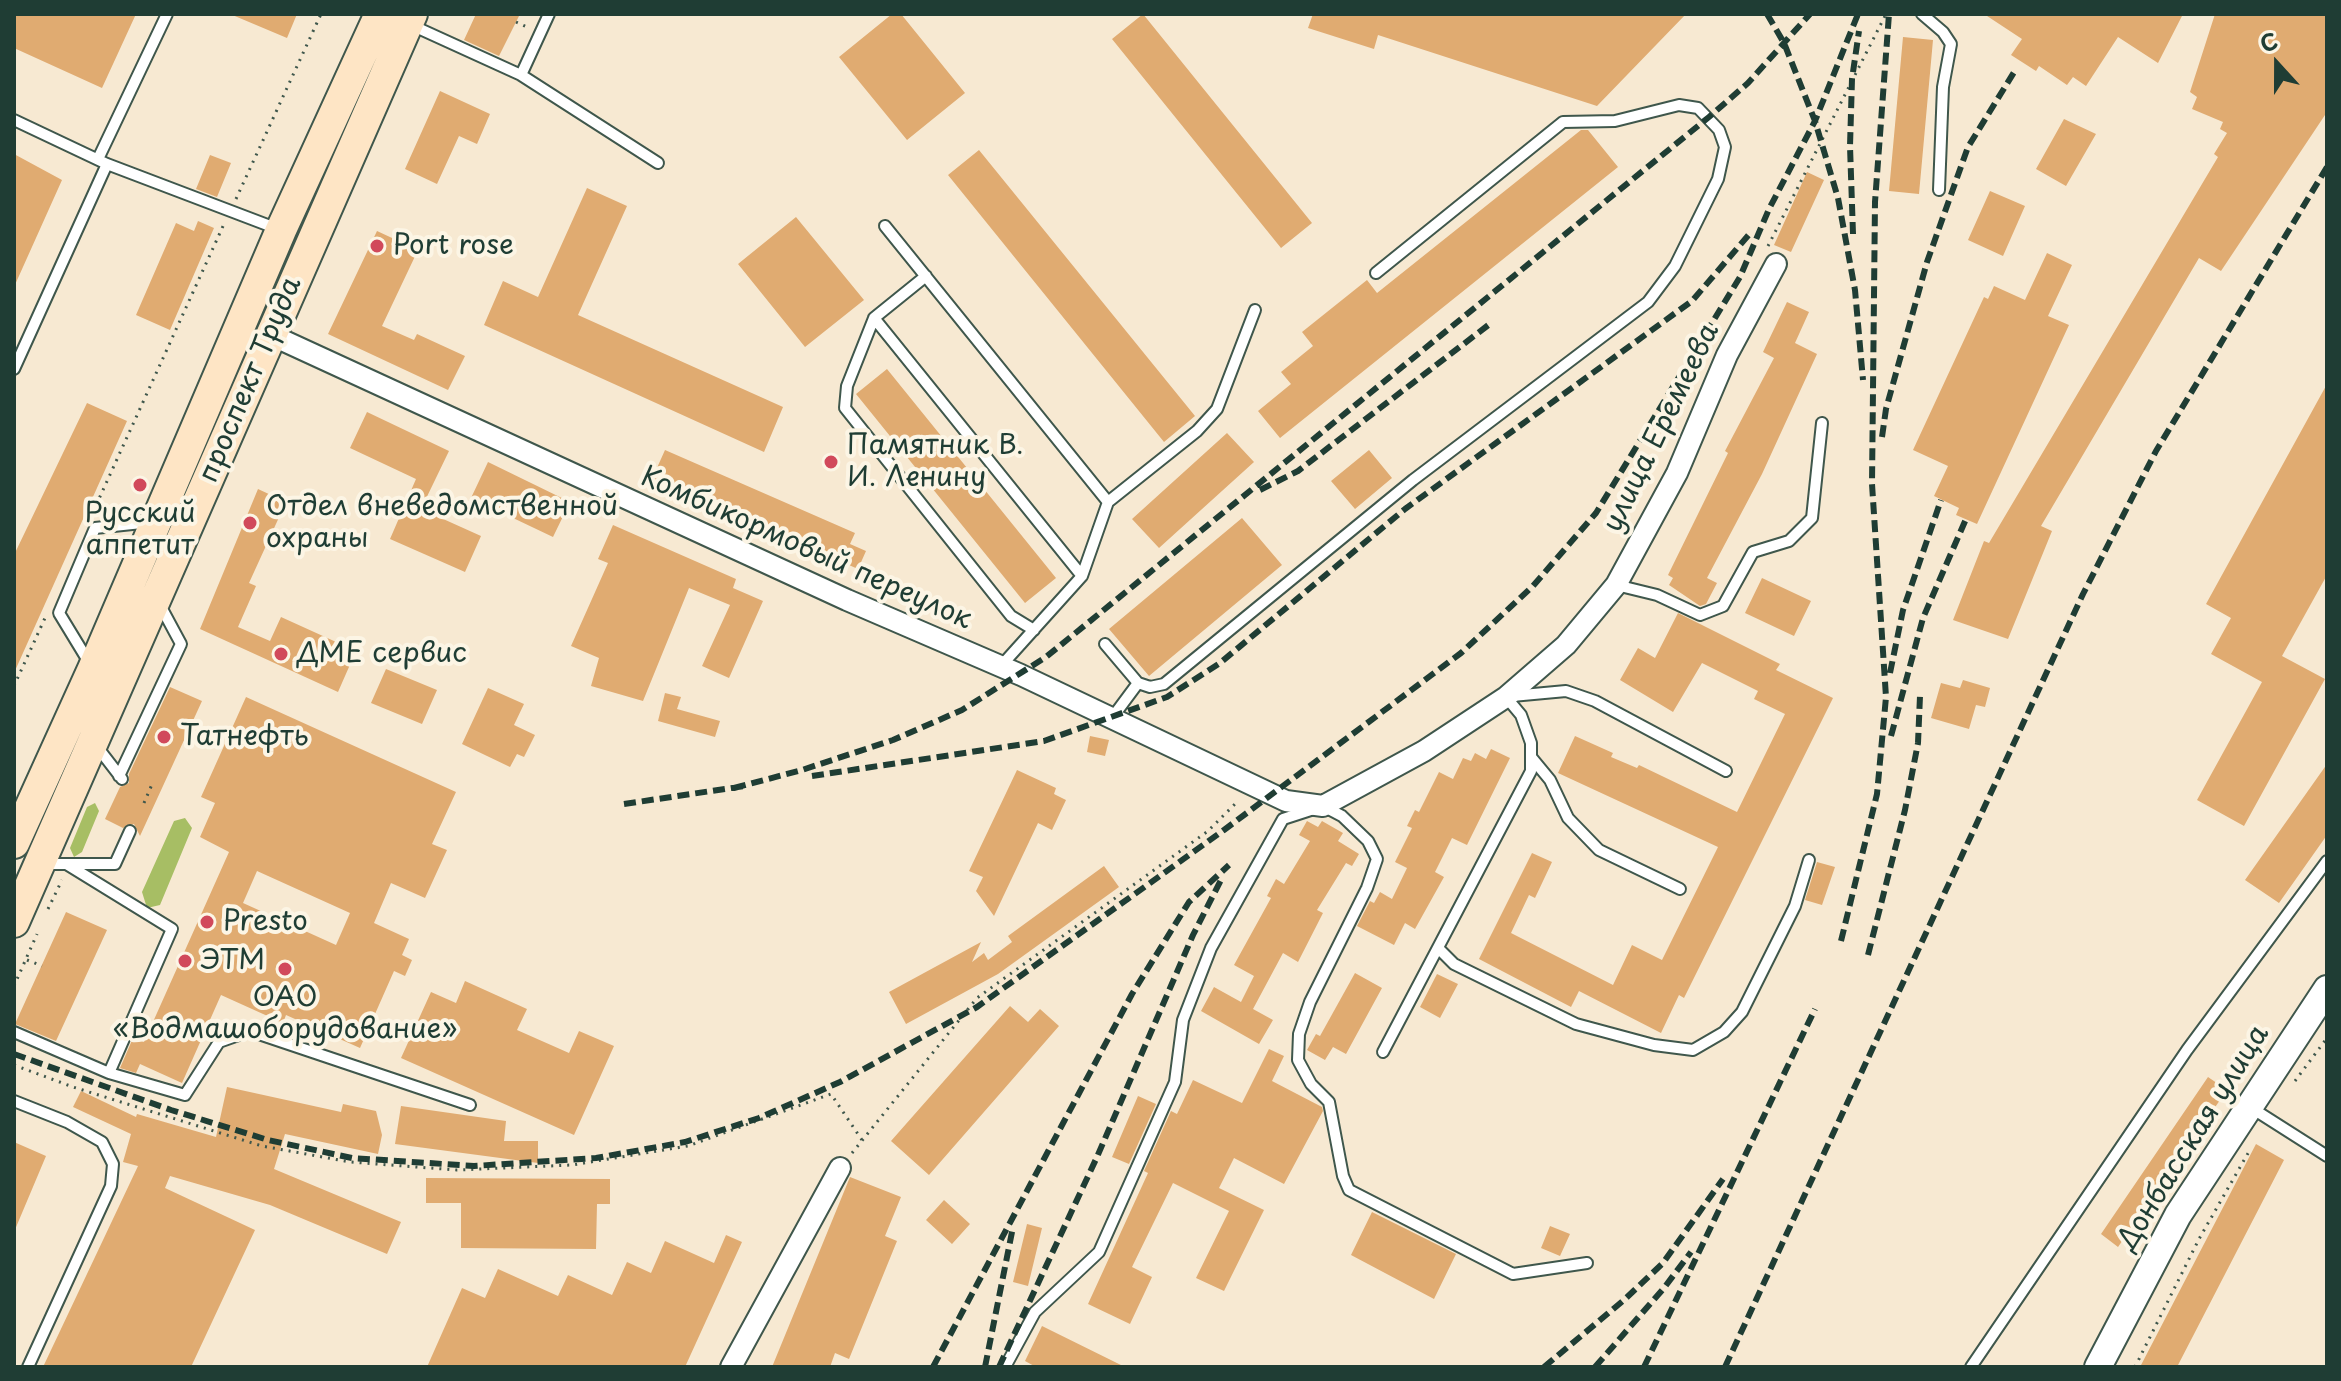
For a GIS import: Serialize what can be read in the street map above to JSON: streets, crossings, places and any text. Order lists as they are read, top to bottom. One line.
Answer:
{"streets":{"main road":["проспект Труда"],"street":["улица Еремеева","Комбикормовый переулок","Донбасская улица"]},"crossings":[["проспект Труда","Комбикормовый переулок"],["улица Еремеева","Комбикормовый переулок"]],"places":["Port rose","Памятник В. И. Ленину","Русский аппетит","Отдел вневедомственной охраны","ДМЕ сервис","Татнефть","Presto","ЭТМ","ОАО «Водмашоборудование»"],"north":"top"}
